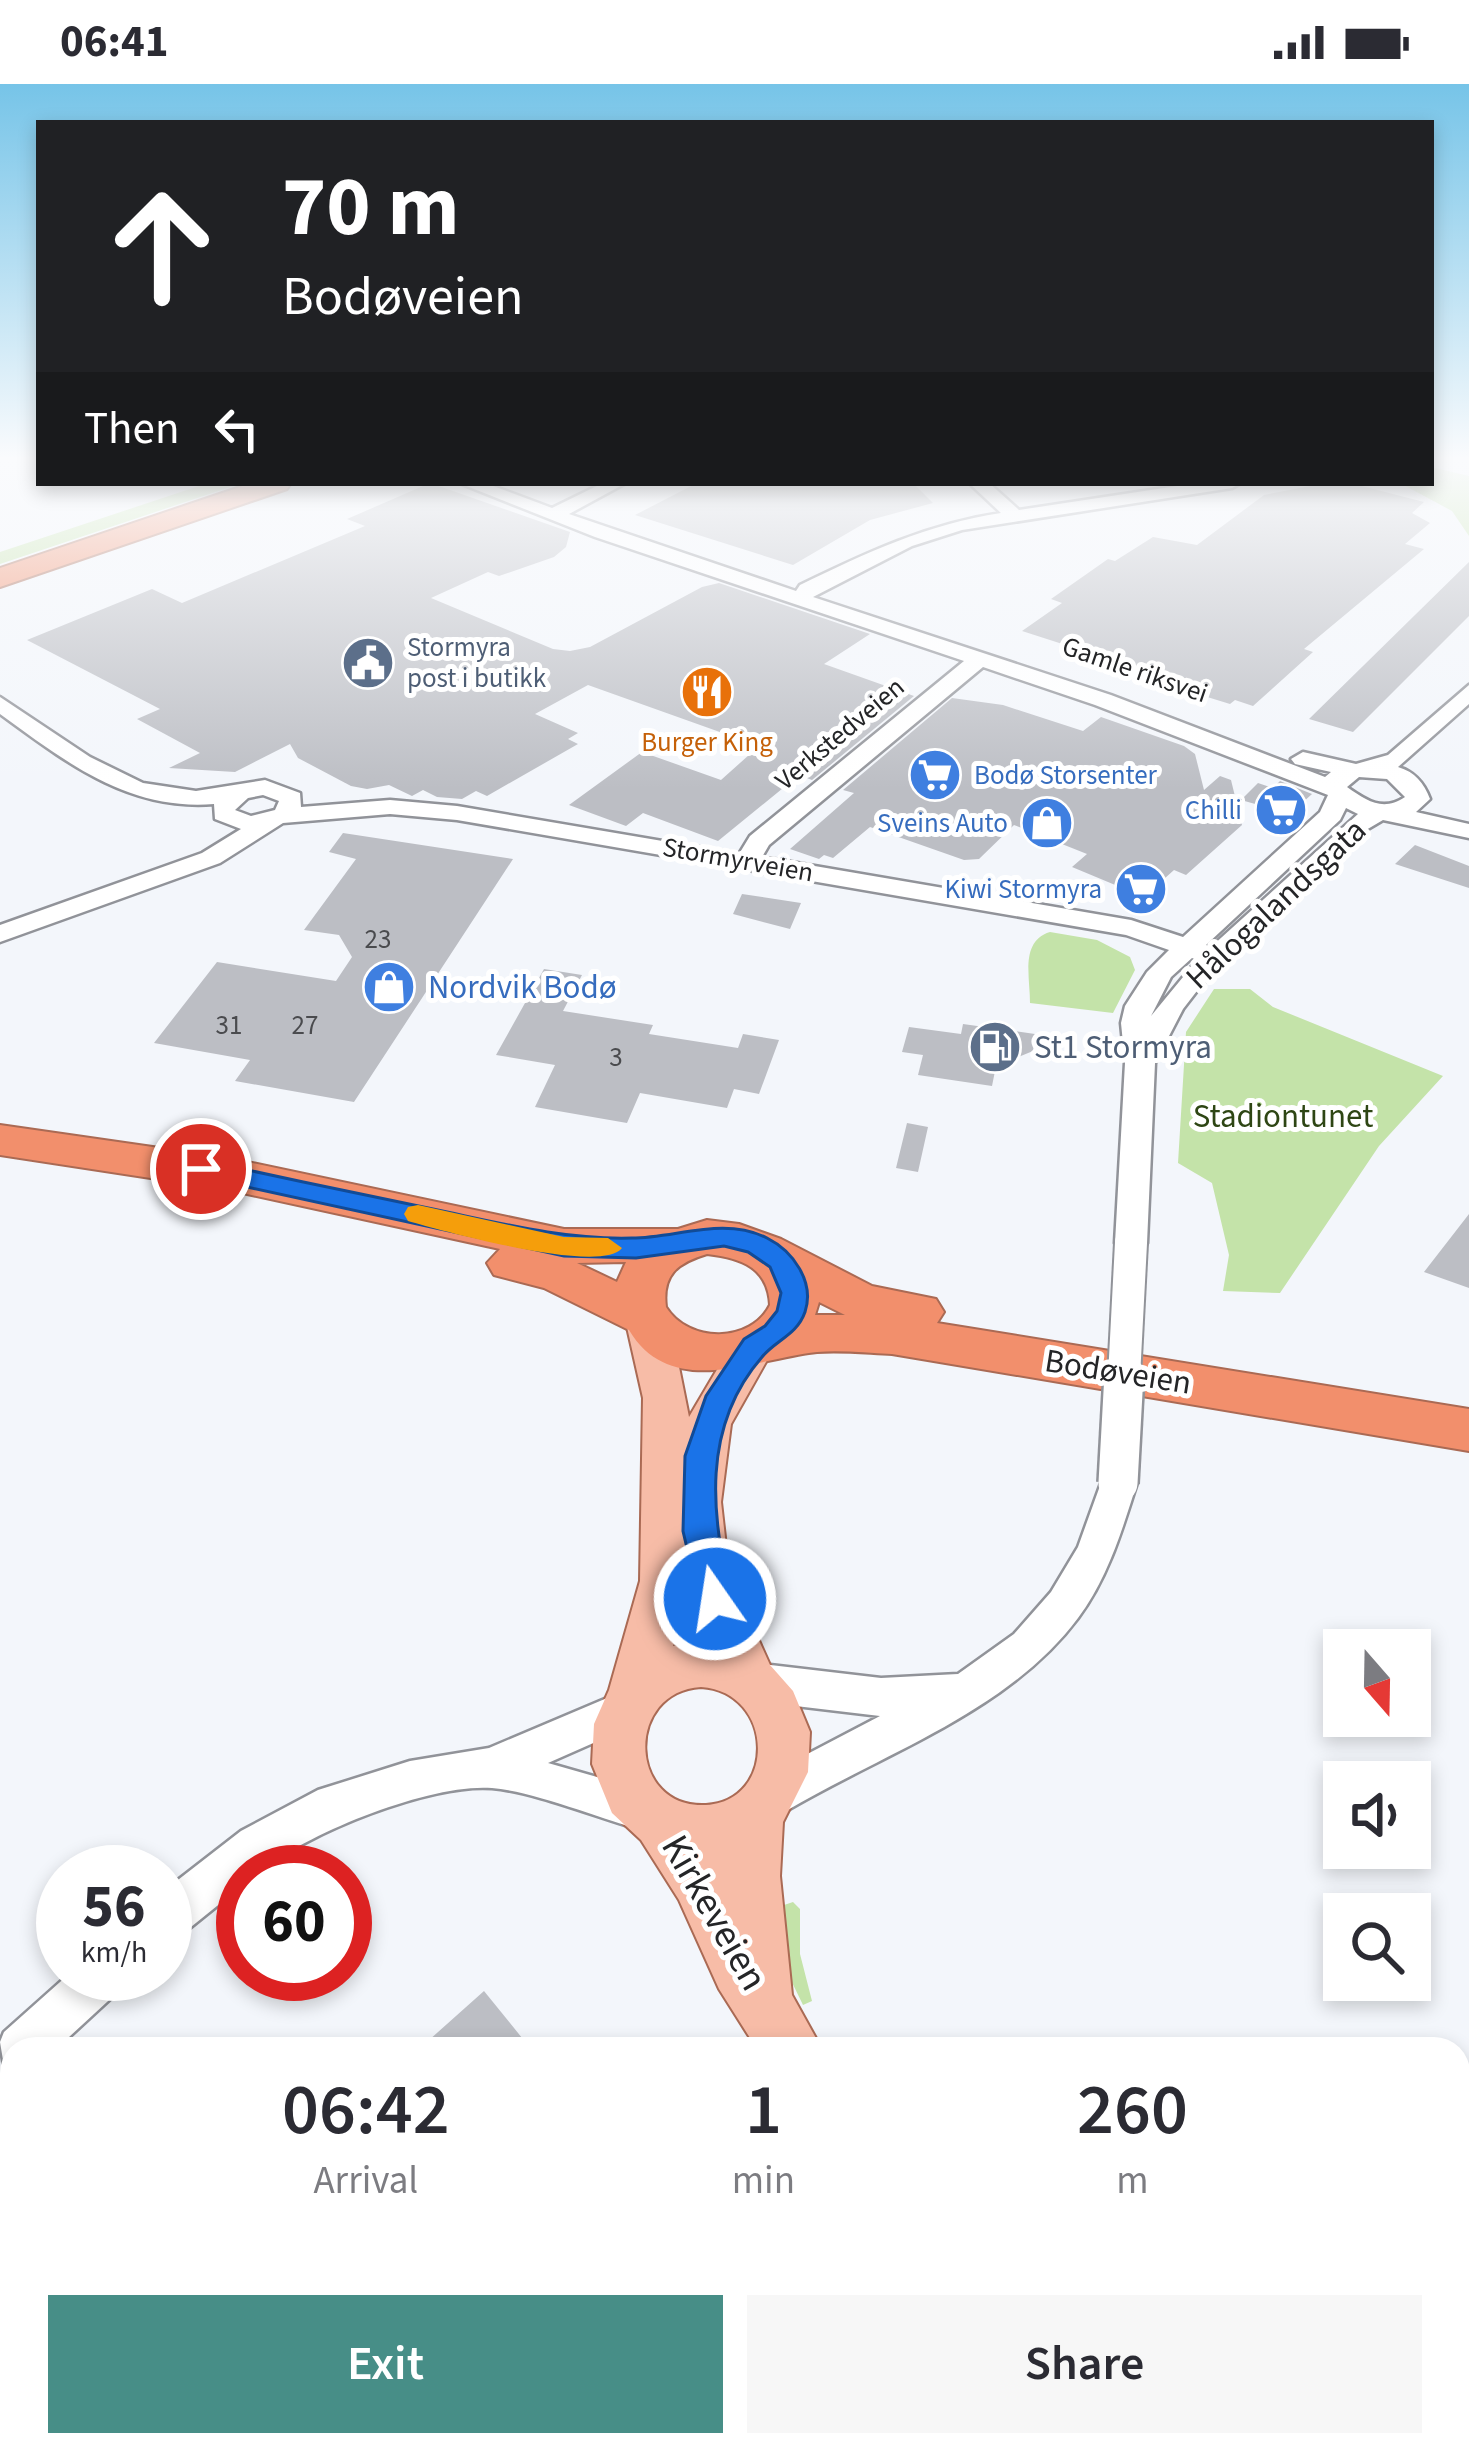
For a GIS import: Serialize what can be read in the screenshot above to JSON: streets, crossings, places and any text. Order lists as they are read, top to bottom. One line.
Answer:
{"streets":{"highway":["Bodøveien"],"main road":["Kirkeveien"],"street":["Gamle riksvei","Verkstedveien","Stormyrveien","Hålogalandsgata"]},"crossings":[["Gamle riksvei","Verkstedveien"],["Gamle riksvei","Hålogalandsgata"],["Verkstedveien","Stormyrveien"],["Stormyrveien","Hålogalandsgata"],["Hålogalandsgata","Kirkeveien"],["Bodøveien","Kirkeveien"]],"parks":["Stadiontunet"],"places":{"public building":["Stormyra post i butikk"],"restaurant":["Burger King"],"supermarket":["Bodø Storsenter","Chilli","Kiwi Stormyra"],"shop":["Sveins Auto","Nordvik Bodø"],"fuel station":["St1 Stormyra"]},"house_numbers":["23","31","27","3"],"north":"bottom","page":{"status":"06:41","turn":["70 m","Bodøveien"],"then":"Then","speed":"56 km/h","limit":"60","eta":["06:42","Arrival","1","min","260","m"],"buttons":["Exit","Share"]}}
